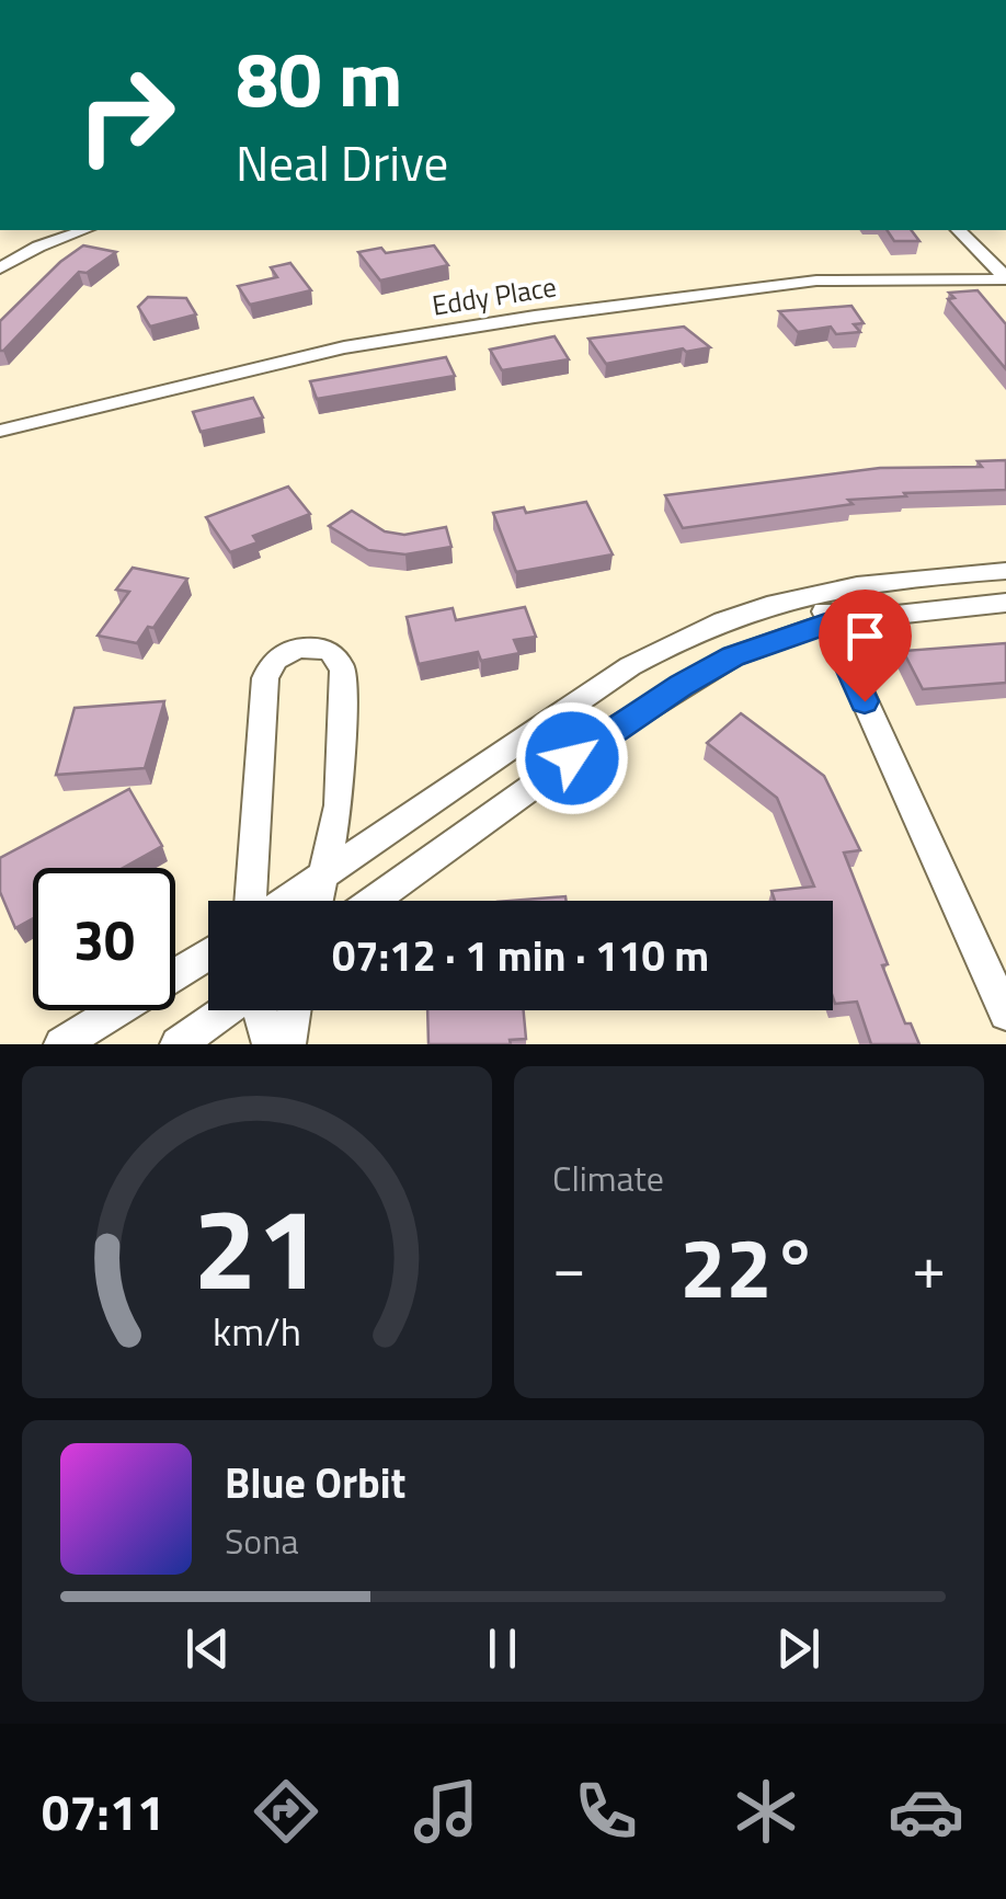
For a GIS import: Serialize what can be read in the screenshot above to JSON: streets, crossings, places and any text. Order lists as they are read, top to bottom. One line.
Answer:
{"streets":{"street":["Eddy Place"]},"page":{"turn":["80 m","Neal Drive"],"limit":"30","trip":"07:12 · 1 min · 110 m","tile":"Climate","heat":["−","22°","+"],"song":["Blue Orbit","Sona"],"tabs":"07:11","gauge":["21","km/h"]}}
